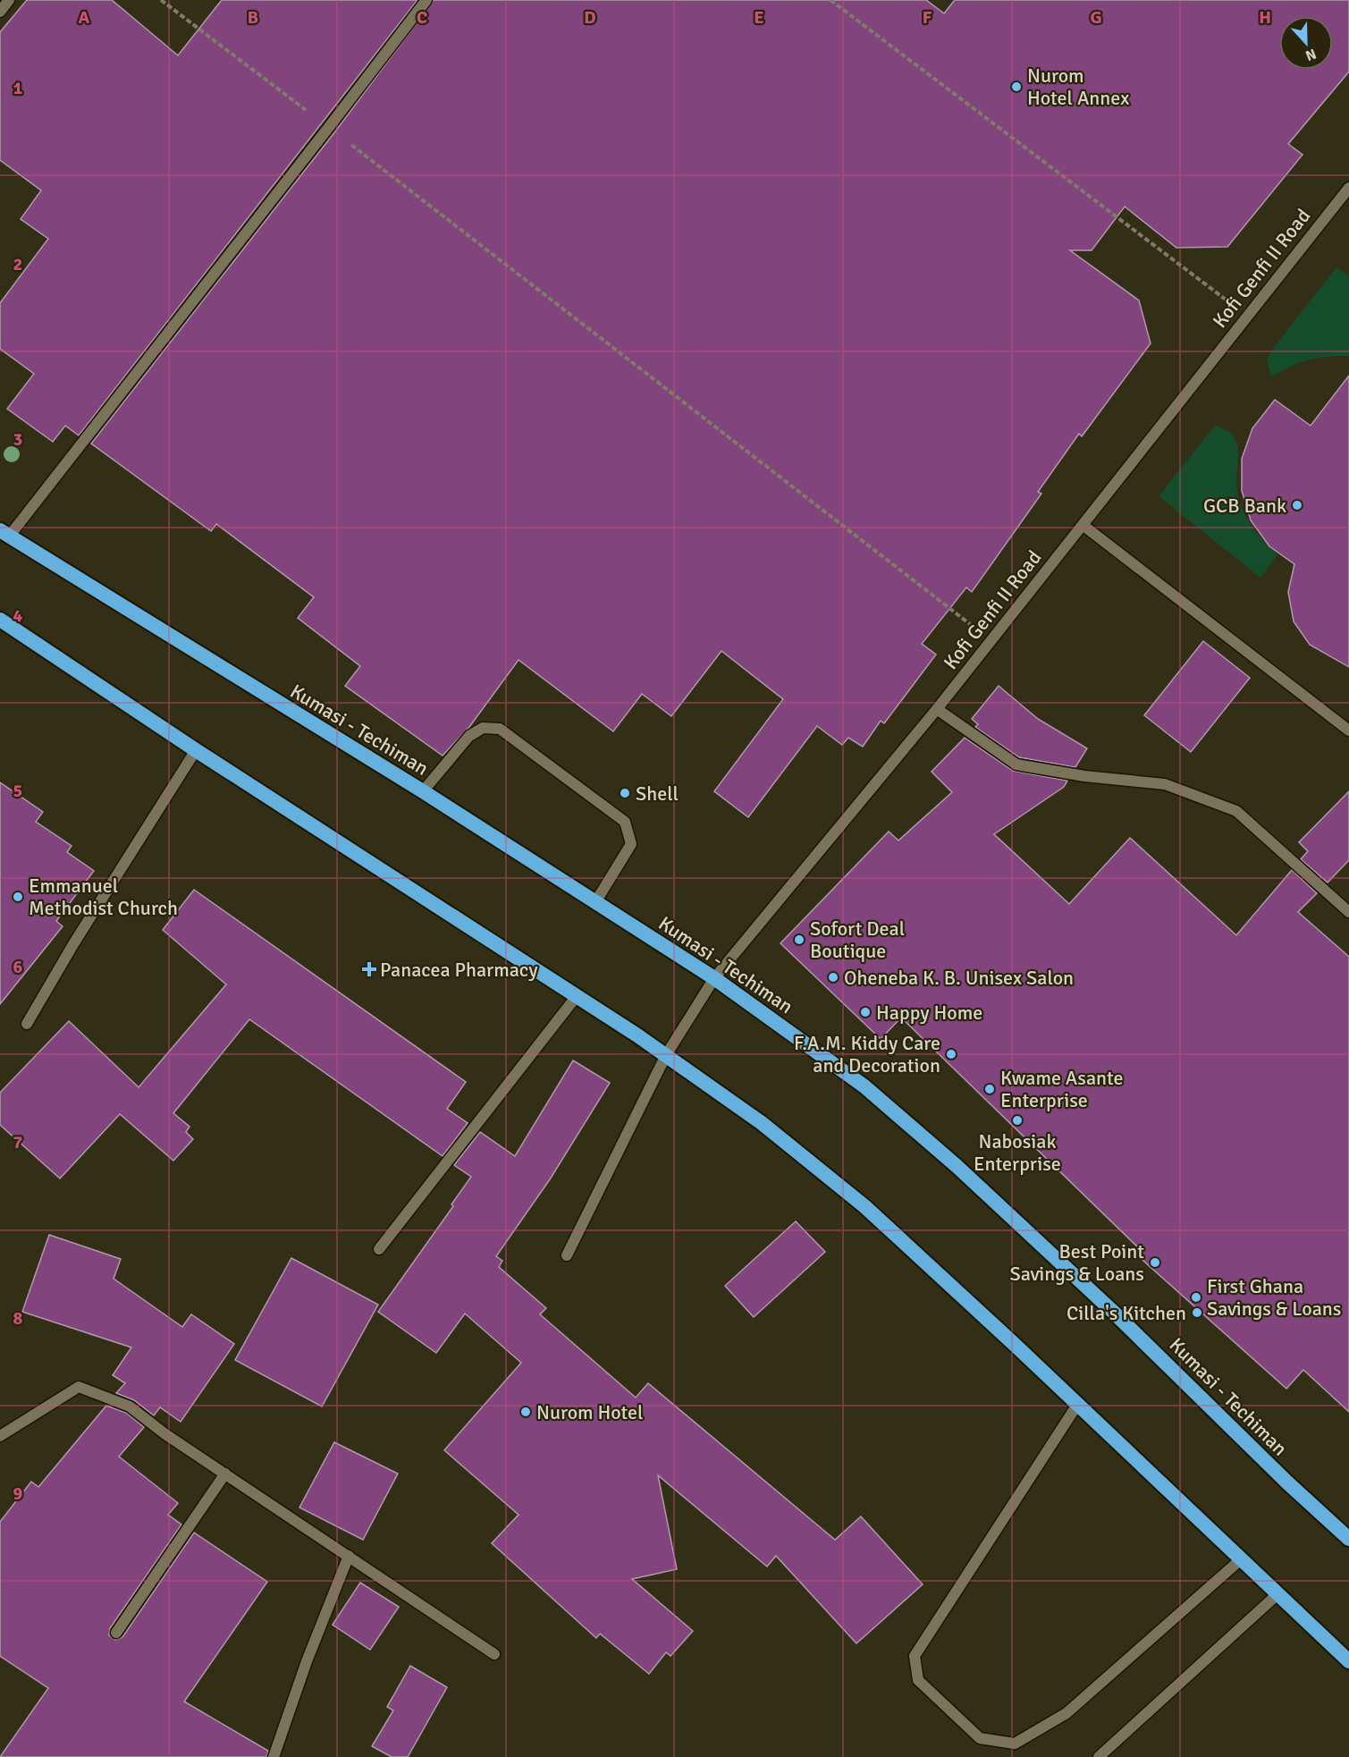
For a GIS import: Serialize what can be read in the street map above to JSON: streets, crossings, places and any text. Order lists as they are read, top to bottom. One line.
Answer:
{"streets":{"highway":["Kumasi - Techiman"],"street":["Kofi Genfi II Road"]},"crossings":[["Kofi Genfi II Road","Kumasi - Techiman"]],"places":{"other":["Nurom Hotel Annex","GCB Bank","Shell","Emmanuel Methodist Church","Sofort Deal Boutique","Oheneba K. B. Unisex Salon","Happy Home","F.A.M. Kiddy Care and Decoration","Kwame Asante Enterprise","Nabosiak Enterprise","Best Point Savings & Loans","First Ghana Savings & Loans","Cilla's Kitchen","Nurom Hotel"],"health":["Panacea Pharmacy"]},"north":"bottom","grid":{"columns":["A","B","C","D","E","F","G","H"],"rows":["1","2","3","4","5","6","7","8","9"]}}
